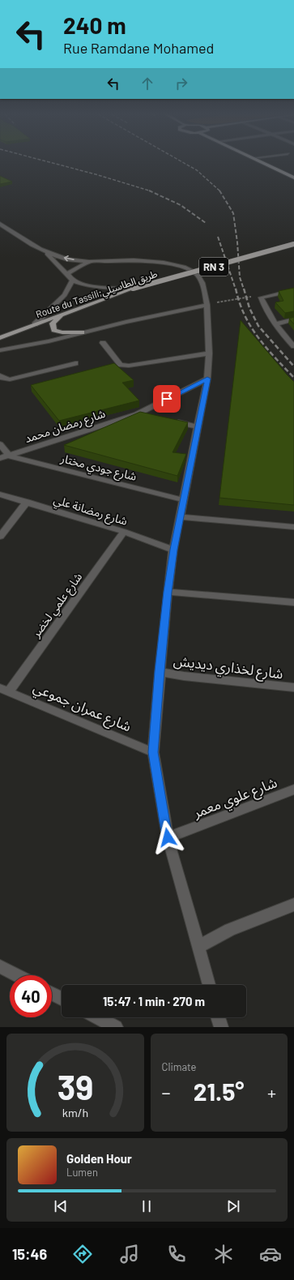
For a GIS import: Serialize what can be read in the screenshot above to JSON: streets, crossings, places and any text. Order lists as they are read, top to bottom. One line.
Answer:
{"streets":{"main road":["RN 3","Route du Tassili;طريق الطاسيلي"],"street":["شارع رمضان محمد","شارع جودي مختار","شارع رمضانة علي","شارع علمي لخضر","شارع لخذاري ديديش","شارع عمران جموعي","شارع علوي معمر"]},"crossings":[["شارع رمضان محمد","شارع جودي مختار"],["شارع رمضانة علي","شارع علمي لخضر"],["شارع علمي لخضر","شارع عمران جموعي"]],"page":{"turn":["240 m","Rue Ramdane Mohamed"],"limit":"40","trip":"15:47 · 1 min · 270 m","tile":"Climate","heat":["−","21.5°","+"],"song":["Golden Hour","Lumen"],"tabs":"15:46","gauge":["39","km/h"]}}
